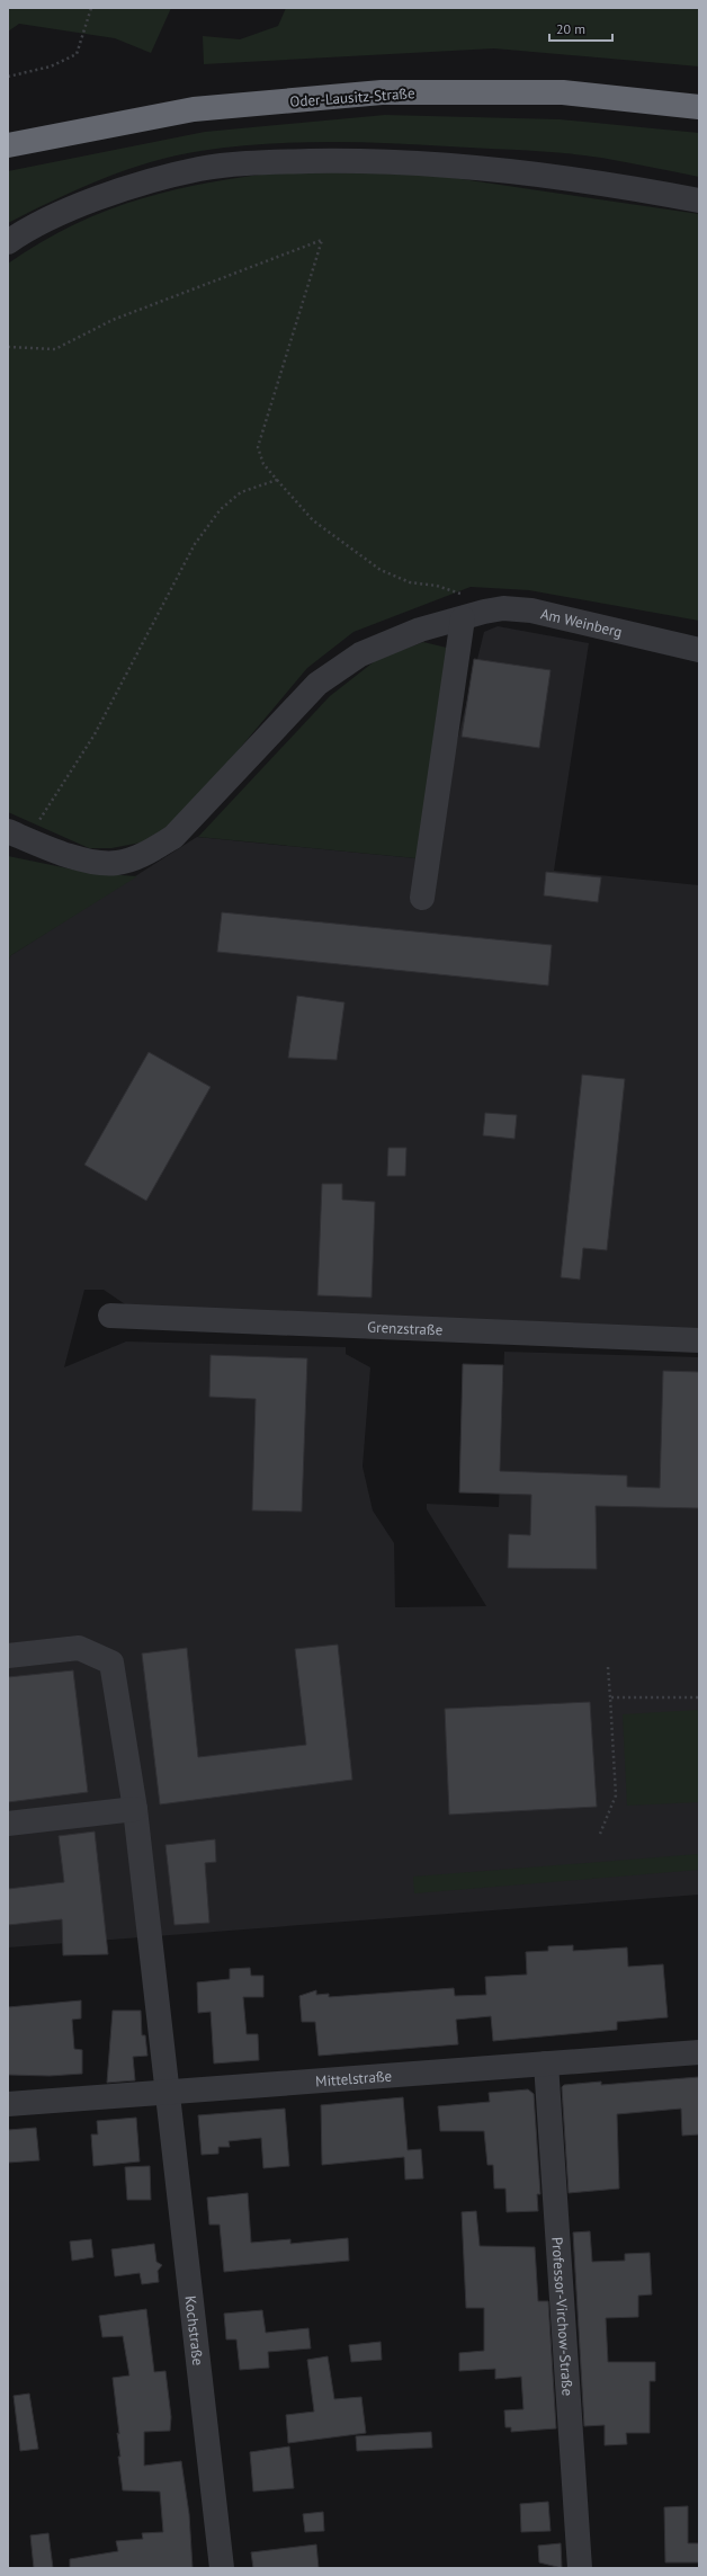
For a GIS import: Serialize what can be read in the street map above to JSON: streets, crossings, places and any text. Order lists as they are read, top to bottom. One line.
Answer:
{"streets":{"highway":["Oder-Lausitz-Straße"],"street":["Am Weinberg","Grenzstraße","Mittelstraße","Professor-Virchow-Straße","Kochstraße"]},"crossings":[["Mittelstraße","Professor-Virchow-Straße"],["Mittelstraße","Kochstraße"]],"scale_bar":"20 m"}
